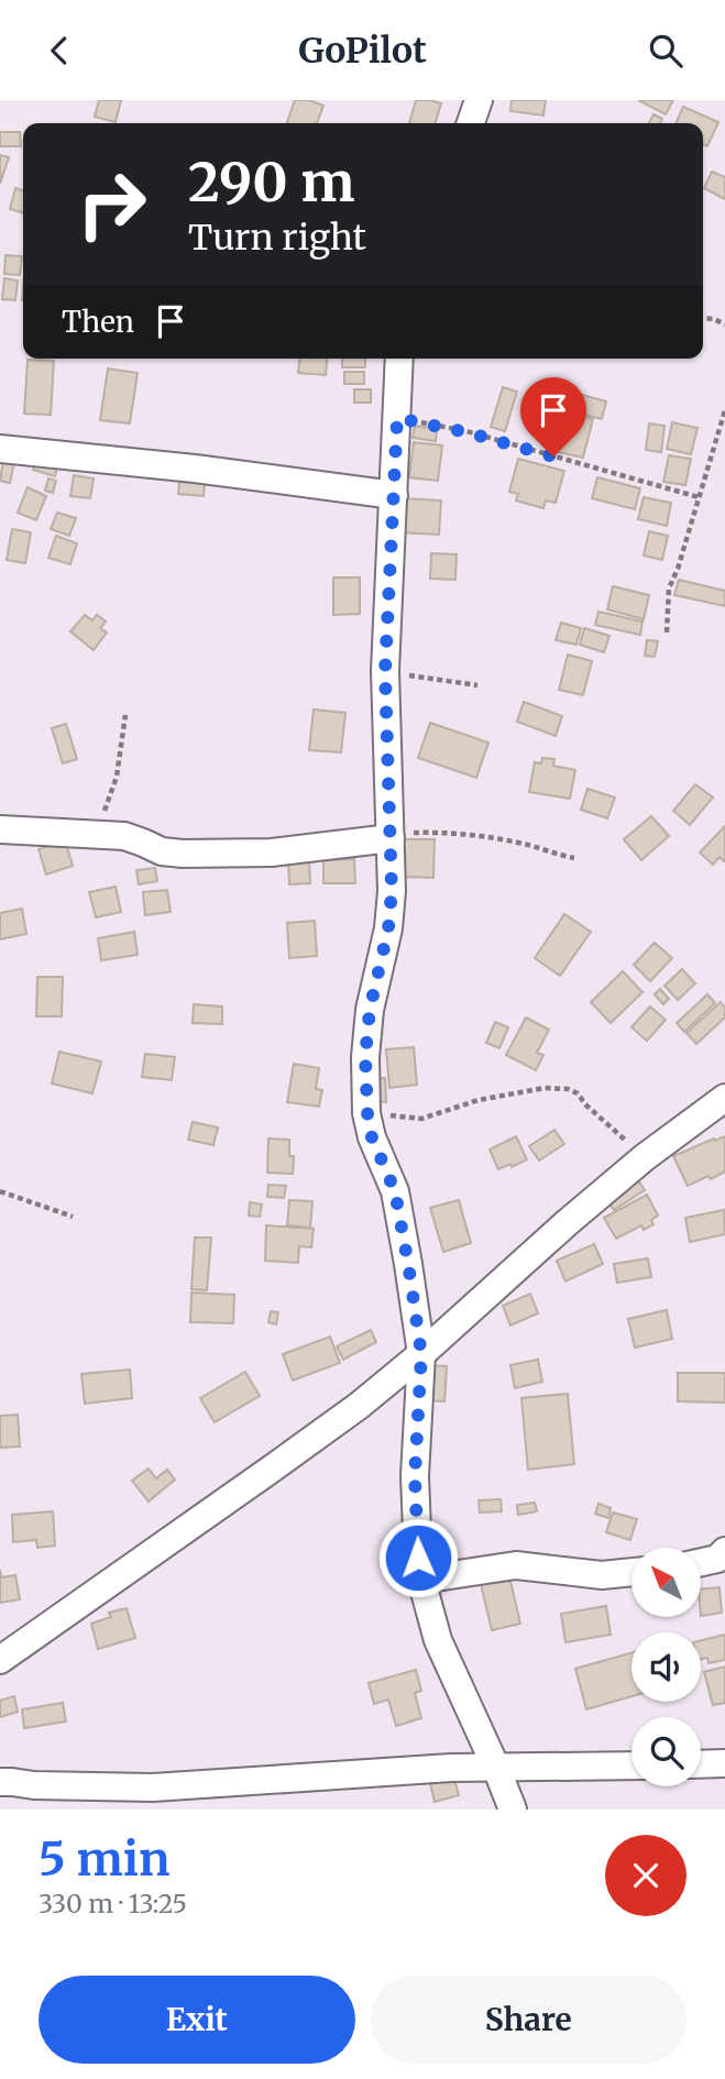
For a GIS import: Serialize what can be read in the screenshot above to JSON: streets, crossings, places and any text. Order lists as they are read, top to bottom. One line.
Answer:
{"north":"top left","page":{"header":"GoPilot","turn":["290 m","Turn right"],"then":"Then","heading":["5 min","330 m · 13:25"],"buttons":["Exit","Share"]}}
